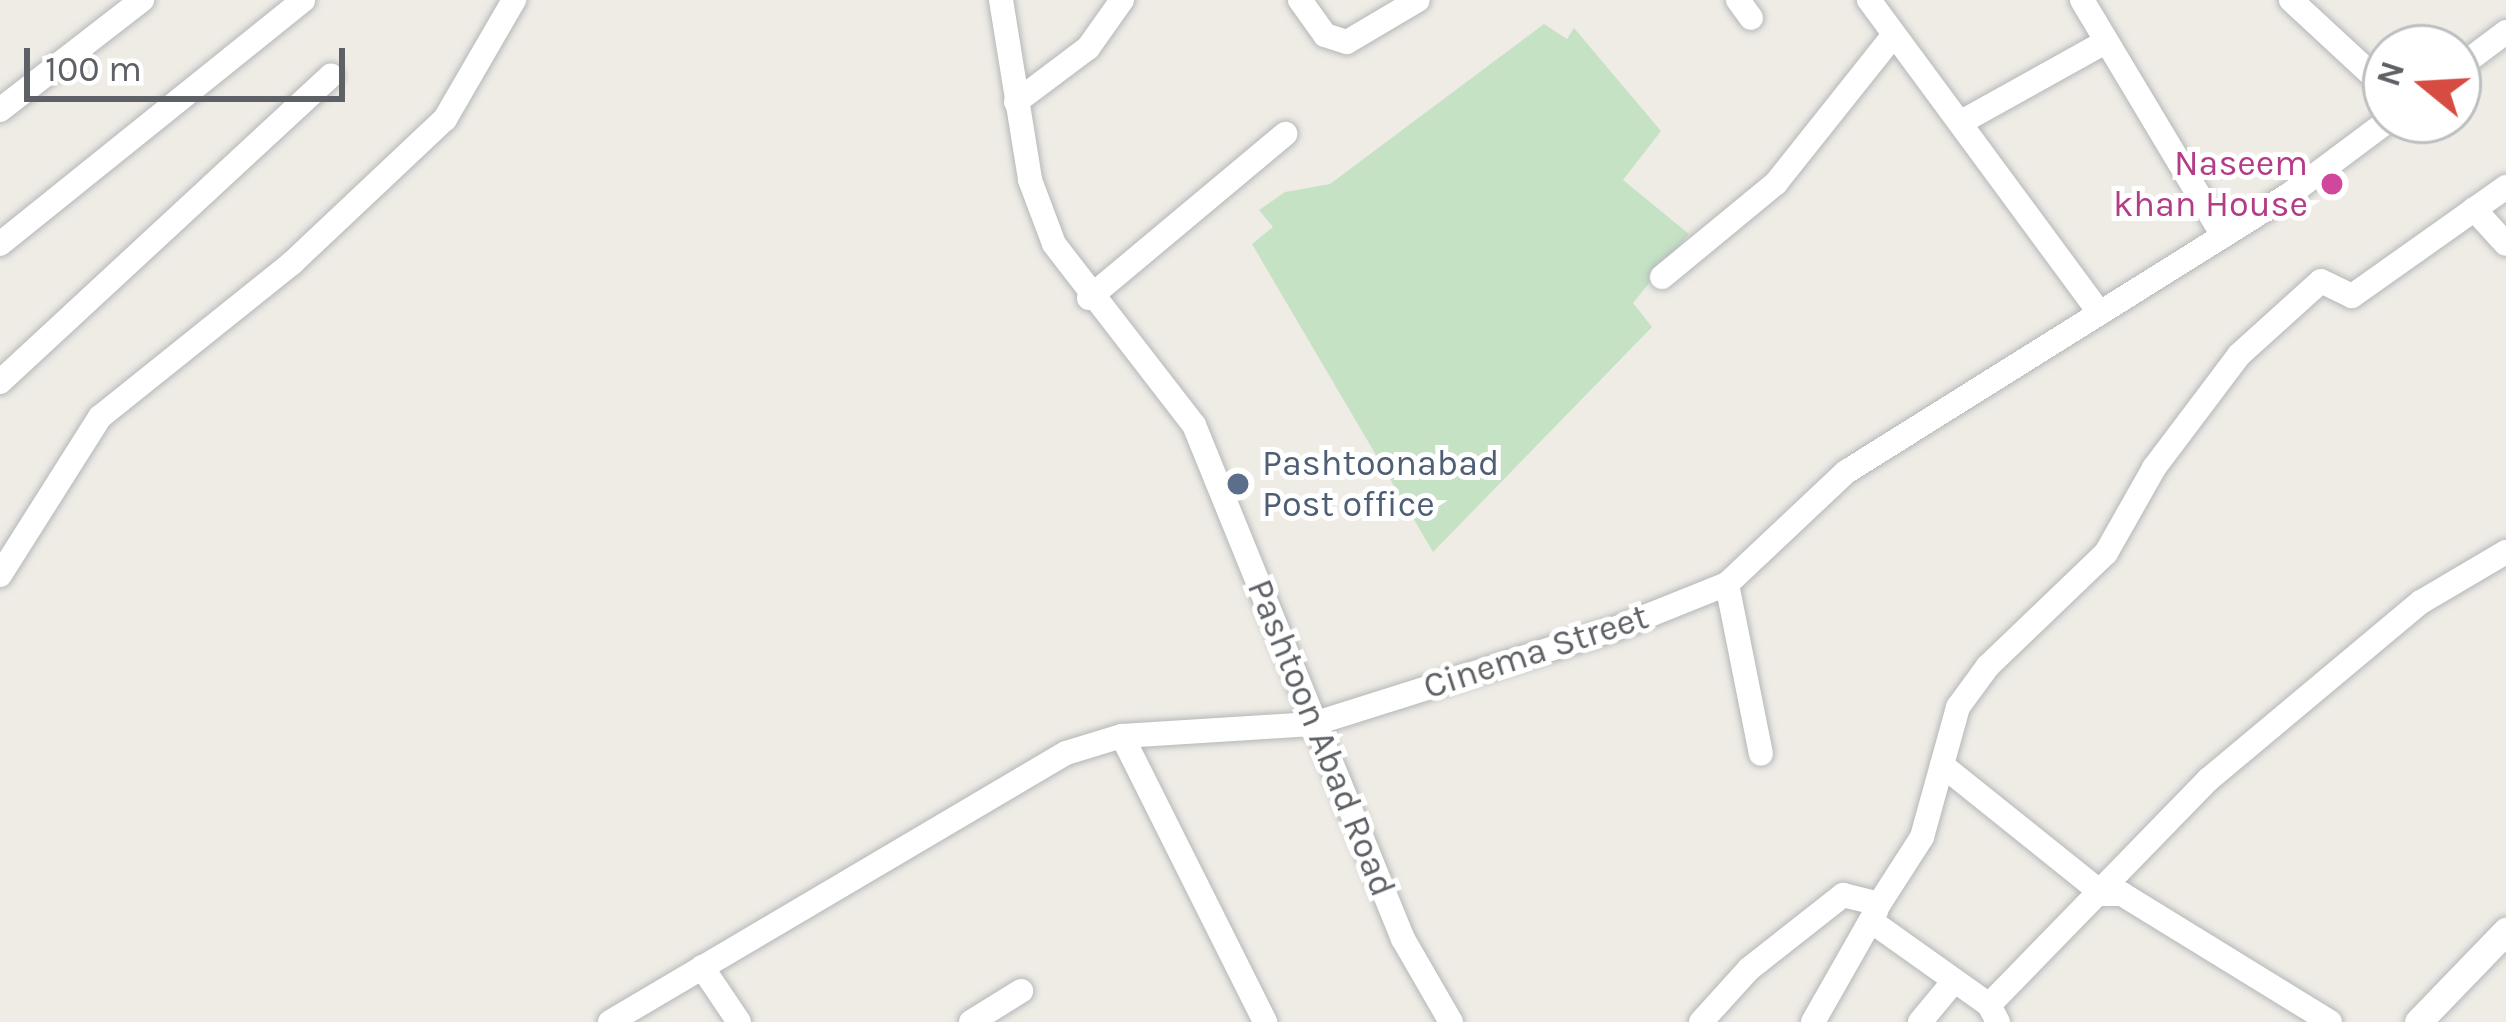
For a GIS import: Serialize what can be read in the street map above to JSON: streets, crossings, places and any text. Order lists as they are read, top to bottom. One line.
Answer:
{"streets":{"street":["Cinema Street","Pashtoon Abad Road"]},"crossings":[["Cinema Street","Pashtoon Abad Road"]],"places":["Naseem khan House","Pashtoonabad Post office"],"scale_bar":"100 m","north":"left"}
